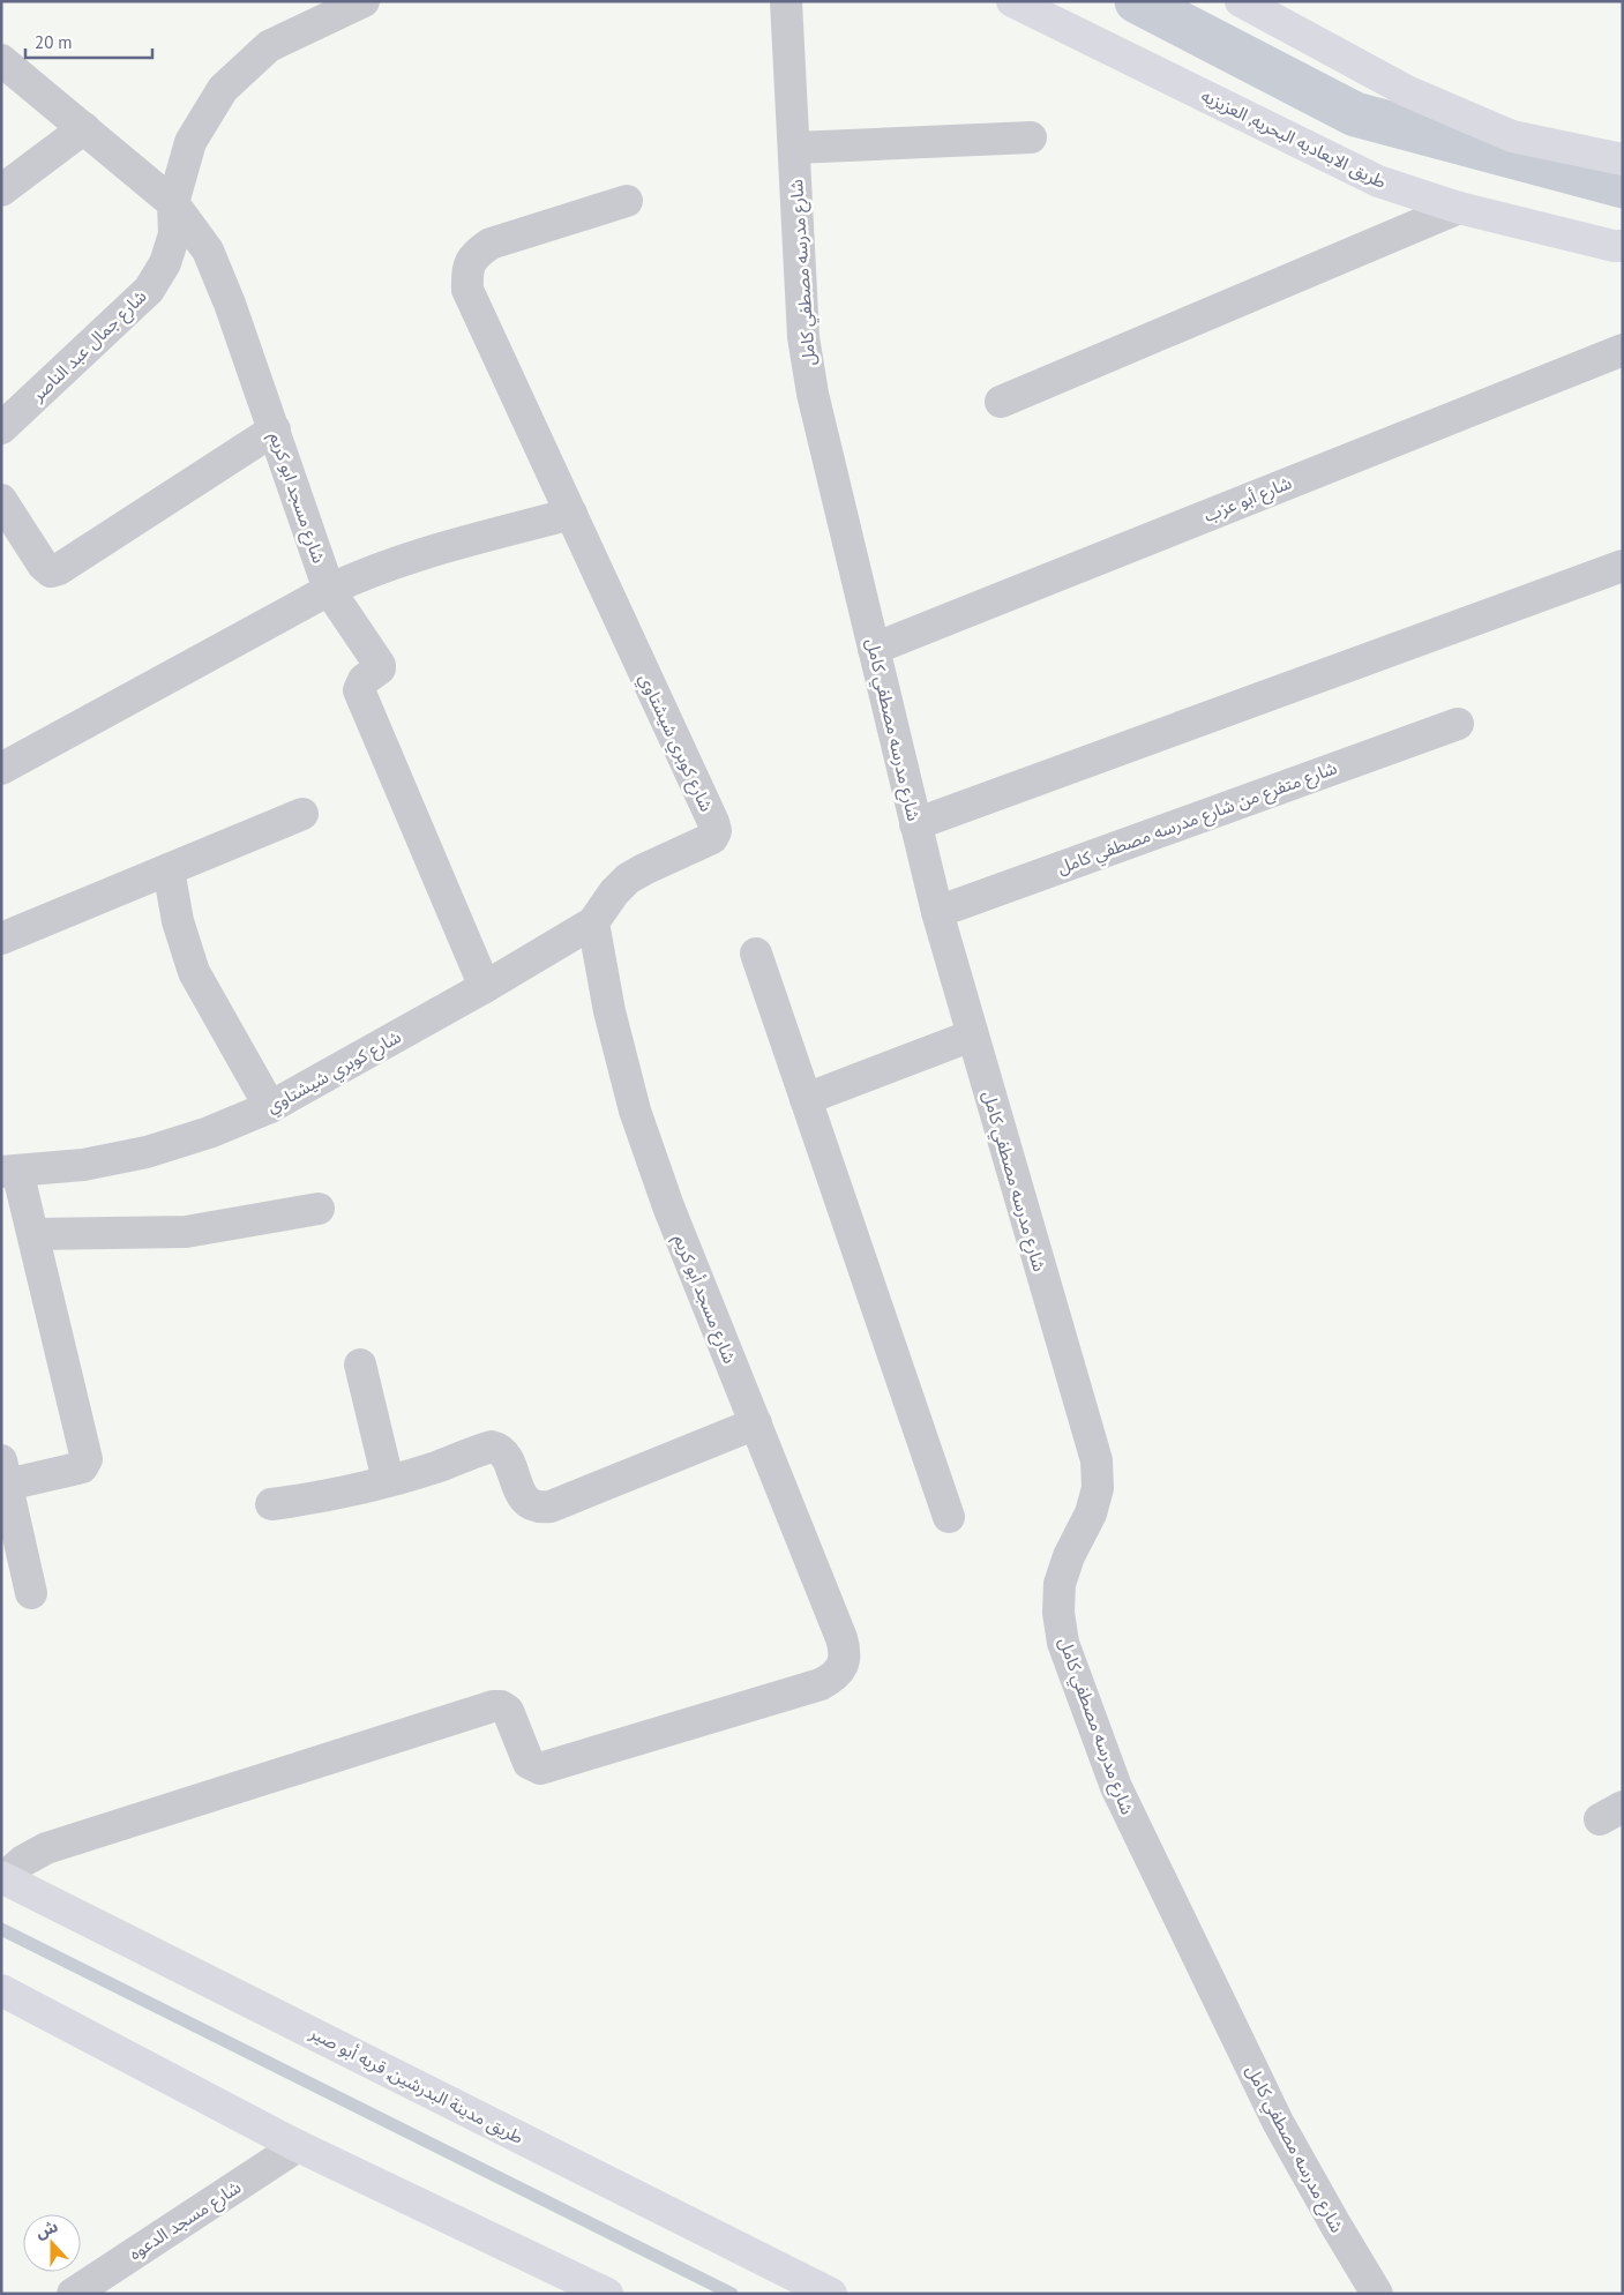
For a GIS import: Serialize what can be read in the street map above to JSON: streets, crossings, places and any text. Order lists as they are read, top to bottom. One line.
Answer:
{"streets":{"street":["طريق الابعاديه البحريه, العزيزيه","شارع مدرسه مصطفي كامل","شارع جمال عبد الناصر","شارع مسجد ابو كريم","شارع أبو عزب","شارع كوبري شيشتاوي","شارع متفرع من شارع مدرسه مصطفي كامل","شارع مسجد أبو كريم","طريق مدينة البدرشين, قريه أبو صير","شارع مسجد الدعوه"]},"crossings":[["شارع مدرسه مصطفي كامل","شارع أبو عزب"],["شارع مدرسه مصطفي كامل","شارع متفرع من شارع مدرسه مصطفي كامل"],["شارع جمال عبد الناصر","شارع مسجد ابو كريم"],["شارع مسجد ابو كريم","شارع كوبري شيشتاوي"],["شارع كوبري شيشتاوي","شارع مسجد أبو كريم"],["شارع مسجد أبو كريم","طريق مدينة البدرشين, قريه أبو صير"]],"scale_bar":"20 m","north":"top"}
